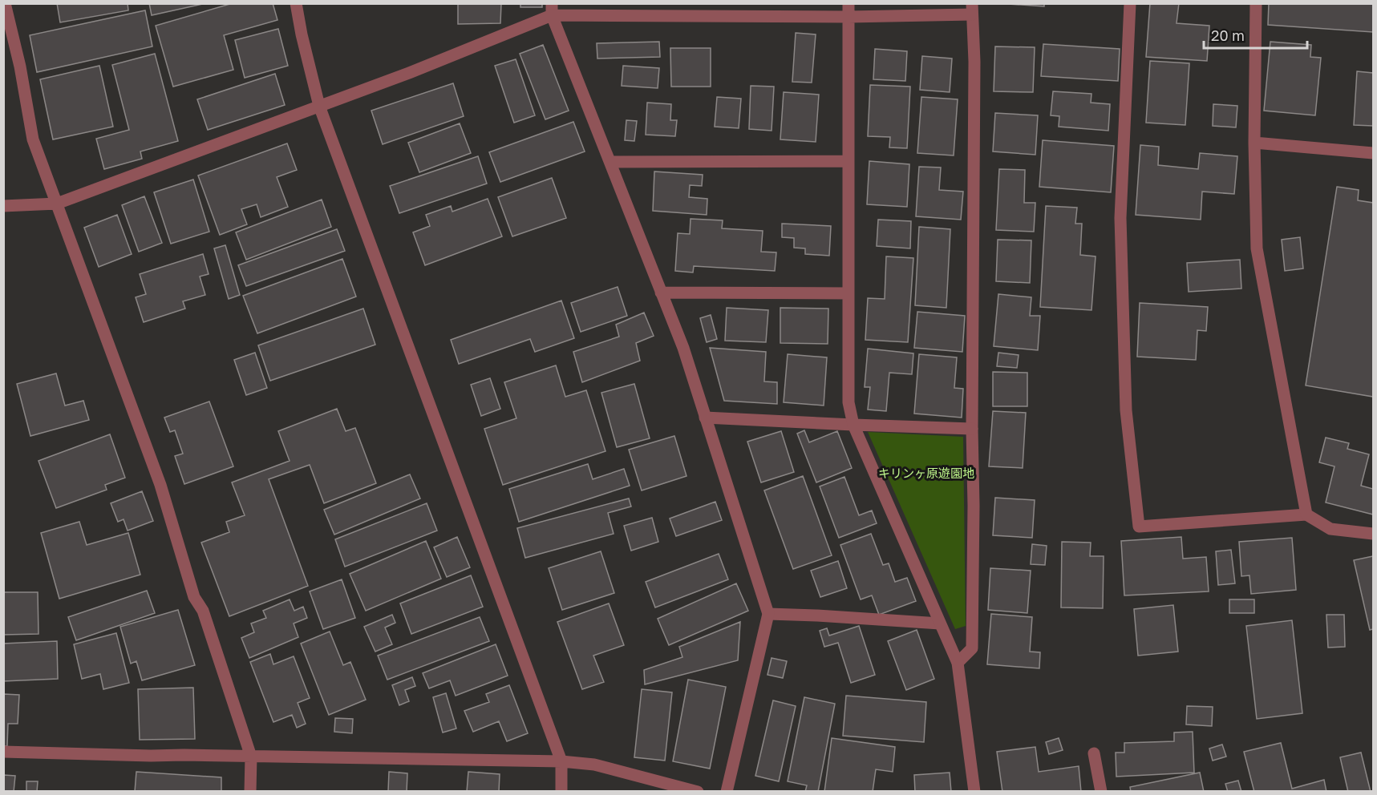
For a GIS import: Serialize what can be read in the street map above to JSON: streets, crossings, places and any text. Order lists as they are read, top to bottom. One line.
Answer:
{"parks":["キリンヶ原遊園地"],"scale_bar":"20 m"}
